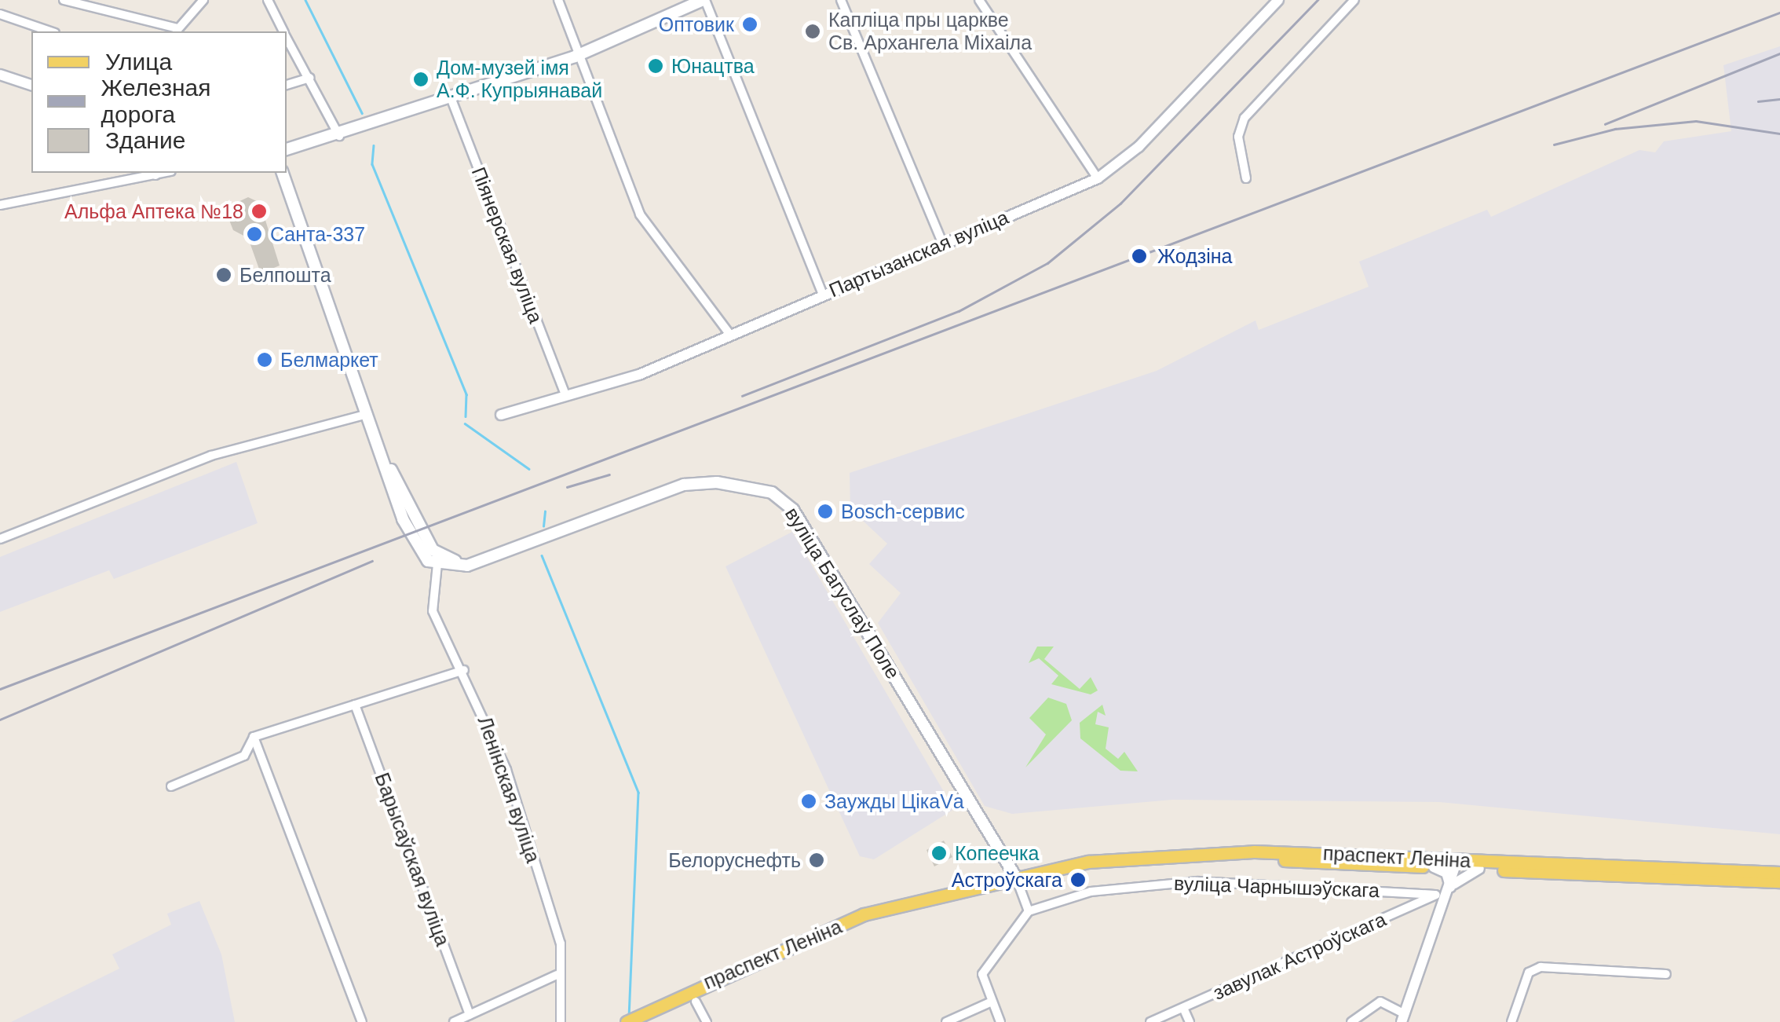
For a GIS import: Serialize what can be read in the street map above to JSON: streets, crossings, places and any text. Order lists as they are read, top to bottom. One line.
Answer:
{"streets":{"main road":["вуліца Багуслаў Поле","праспект Леніна"],"street":["Піянерская вуліца","Партызанская вуліца","Ленінская вуліца","Барысаўская вуліца","вуліца Чарнышэўскага","завулак Астроўскага"]},"crossings":[["Піянерская вуліца","Партызанская вуліца"],["вуліца Багуслаў Поле","Ленінская вуліца"],["вуліца Багуслаў Поле","праспект Леніна"],["вуліца Чарнышэўскага","завулак Астроўскага"]],"places":["Оптовик","Капліца пры царкве Св. Архангела Міхаіла","Юнацтва","Дом-музей імя А.Ф. Купрыянавай","Альфа Аптека №18","Санта-337","Жодзіна","Белпошта","Белмаркет","Bosch-сервис","Заужды ЦікаVа","Копеечка","Белоруснефть","Астроўскага"],"legend":["Улица","Железная дорога","Здание"]}
